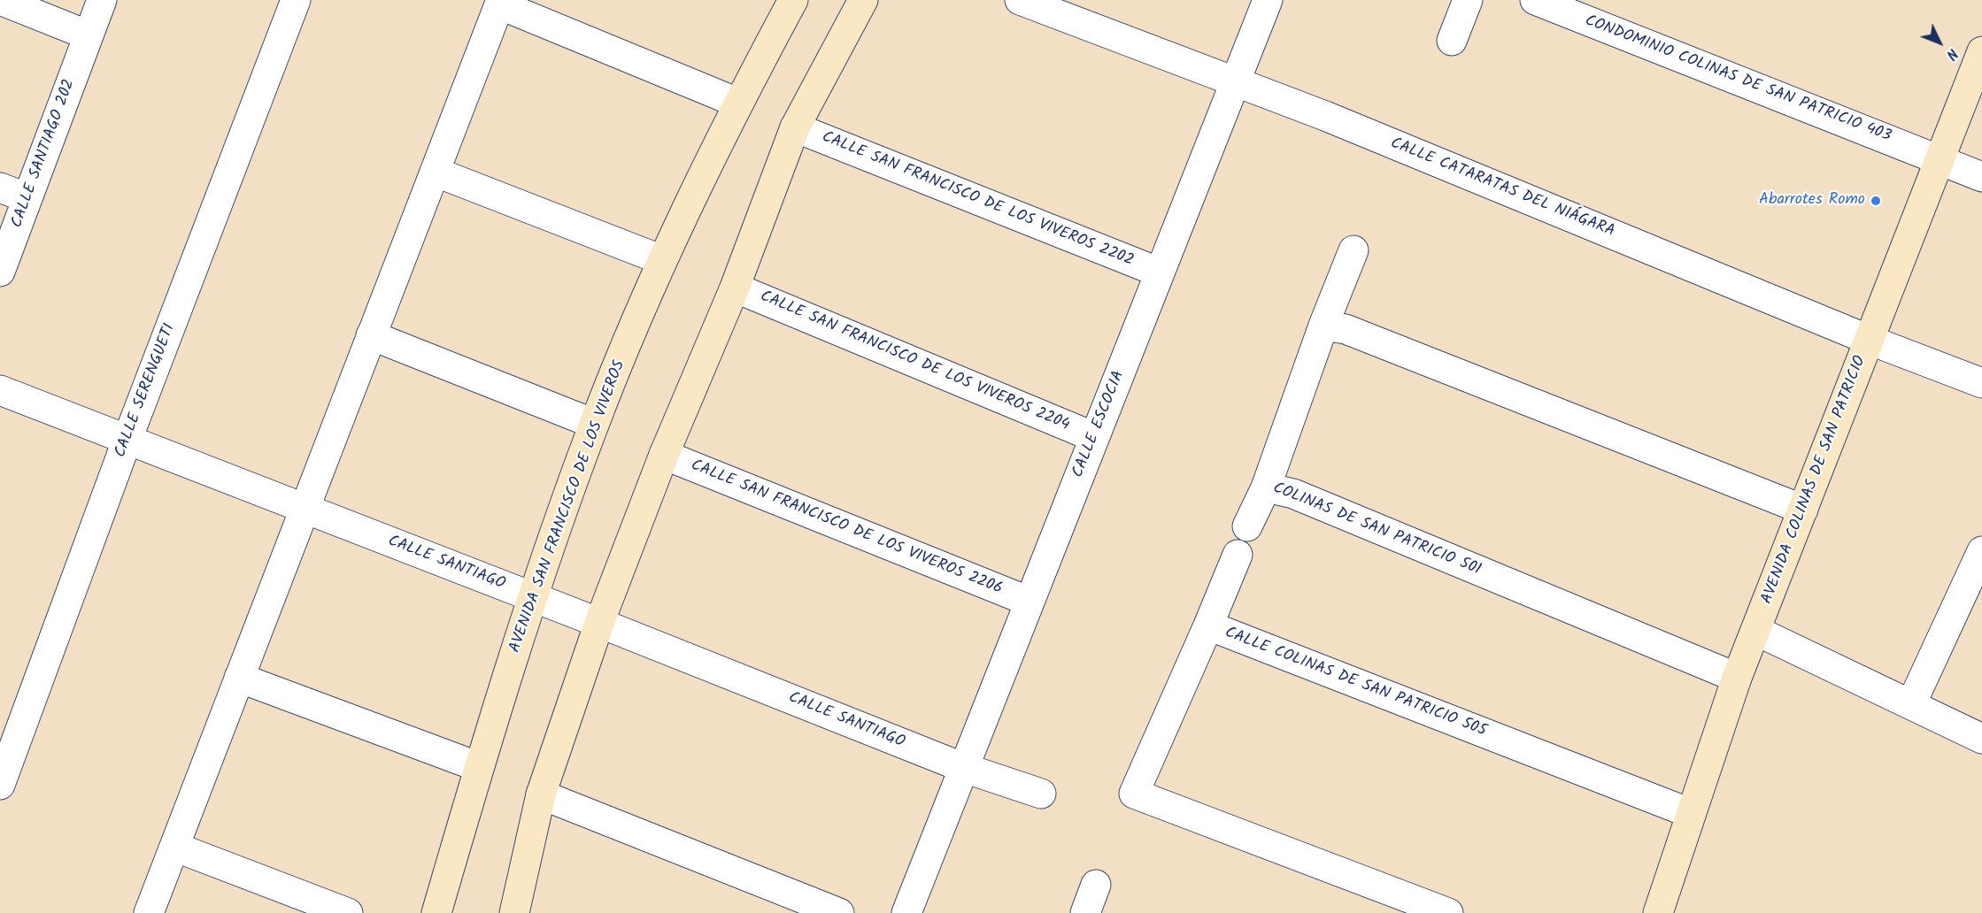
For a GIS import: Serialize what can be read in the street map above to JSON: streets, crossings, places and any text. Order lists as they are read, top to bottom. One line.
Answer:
{"streets":{"street":["CONDOMINIO COLINAS DE SAN PATRICIO 403","CALLE SANTIAGO 202","CALLE CATARATAS DEL NIÁGARA","CALLE SAN FRANCISCO DE LOS VIVEROS 2202","CALLE SAN FRANCISCO DE LOS VIVEROS 2204","CALLE SERENGUETI","CALLE ESCOCIA","AVENIDA COLINAS DE SAN PATRICIO","AVENIDA SAN FRANCISCO DE LOS VIVEROS","CALLE SAN FRANCISCO DE LOS VIVEROS 2206","COLINAS DE SAN PATRICIO 501","CALLE SANTIAGO","CALLE COLINAS DE SAN PATRICIO 505"]},"crossings":[["CONDOMINIO COLINAS DE SAN PATRICIO 403","AVENIDA COLINAS DE SAN PATRICIO"],["CALLE CATARATAS DEL NIÁGARA","CALLE ESCOCIA"],["CALLE CATARATAS DEL NIÁGARA","AVENIDA COLINAS DE SAN PATRICIO"],["CALLE SAN FRANCISCO DE LOS VIVEROS 2202","CALLE ESCOCIA"],["CALLE SAN FRANCISCO DE LOS VIVEROS 2204","CALLE ESCOCIA"],["CALLE SERENGUETI","CALLE SANTIAGO"],["CALLE ESCOCIA","CALLE SAN FRANCISCO DE LOS VIVEROS 2206"],["CALLE ESCOCIA","CALLE SANTIAGO"],["AVENIDA COLINAS DE SAN PATRICIO","COLINAS DE SAN PATRICIO 501"],["AVENIDA COLINAS DE SAN PATRICIO","CALLE COLINAS DE SAN PATRICIO 505"],["AVENIDA SAN FRANCISCO DE LOS VIVEROS","CALLE SANTIAGO"]],"places":["Abarrotes Romo"],"north":"bottom right"}
